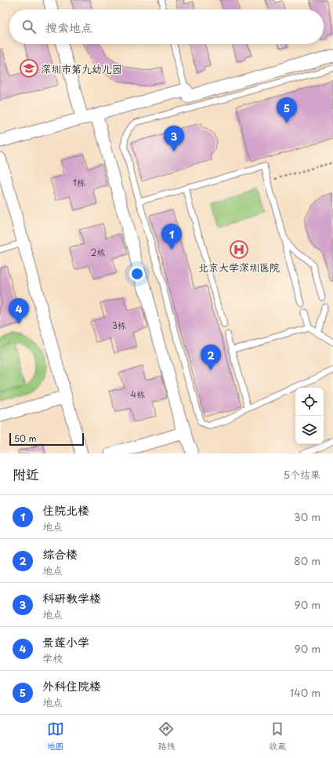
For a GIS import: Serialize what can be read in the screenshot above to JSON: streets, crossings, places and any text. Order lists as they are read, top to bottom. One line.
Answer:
{"places":{"school or university":["深圳市第九幼儿园"],"hospital":["北京大学深圳医院"]},"house_numbers":["1栋","2栋","3栋","4栋"],"scale_bar":"50 m","page":{"search":"搜索地点","pins":["5","3","1","4","2"],"scale":"50 m","heading":["附近","5个结果"],"list":[{"mark":"1","name":"住院北楼","note":"地点","value":"30 m"},{"mark":"2","name":"综合楼","note":"地点","value":"80 m"},{"mark":"3","name":"科研教学楼","note":"地点","value":"90 m"},{"mark":"4","name":"景莲小学","note":"学校","value":"90 m"},{"mark":"5","name":"外科住院楼","note":"地点","value":"140 m"}],"nav":["地图","路线","收藏"]}}
